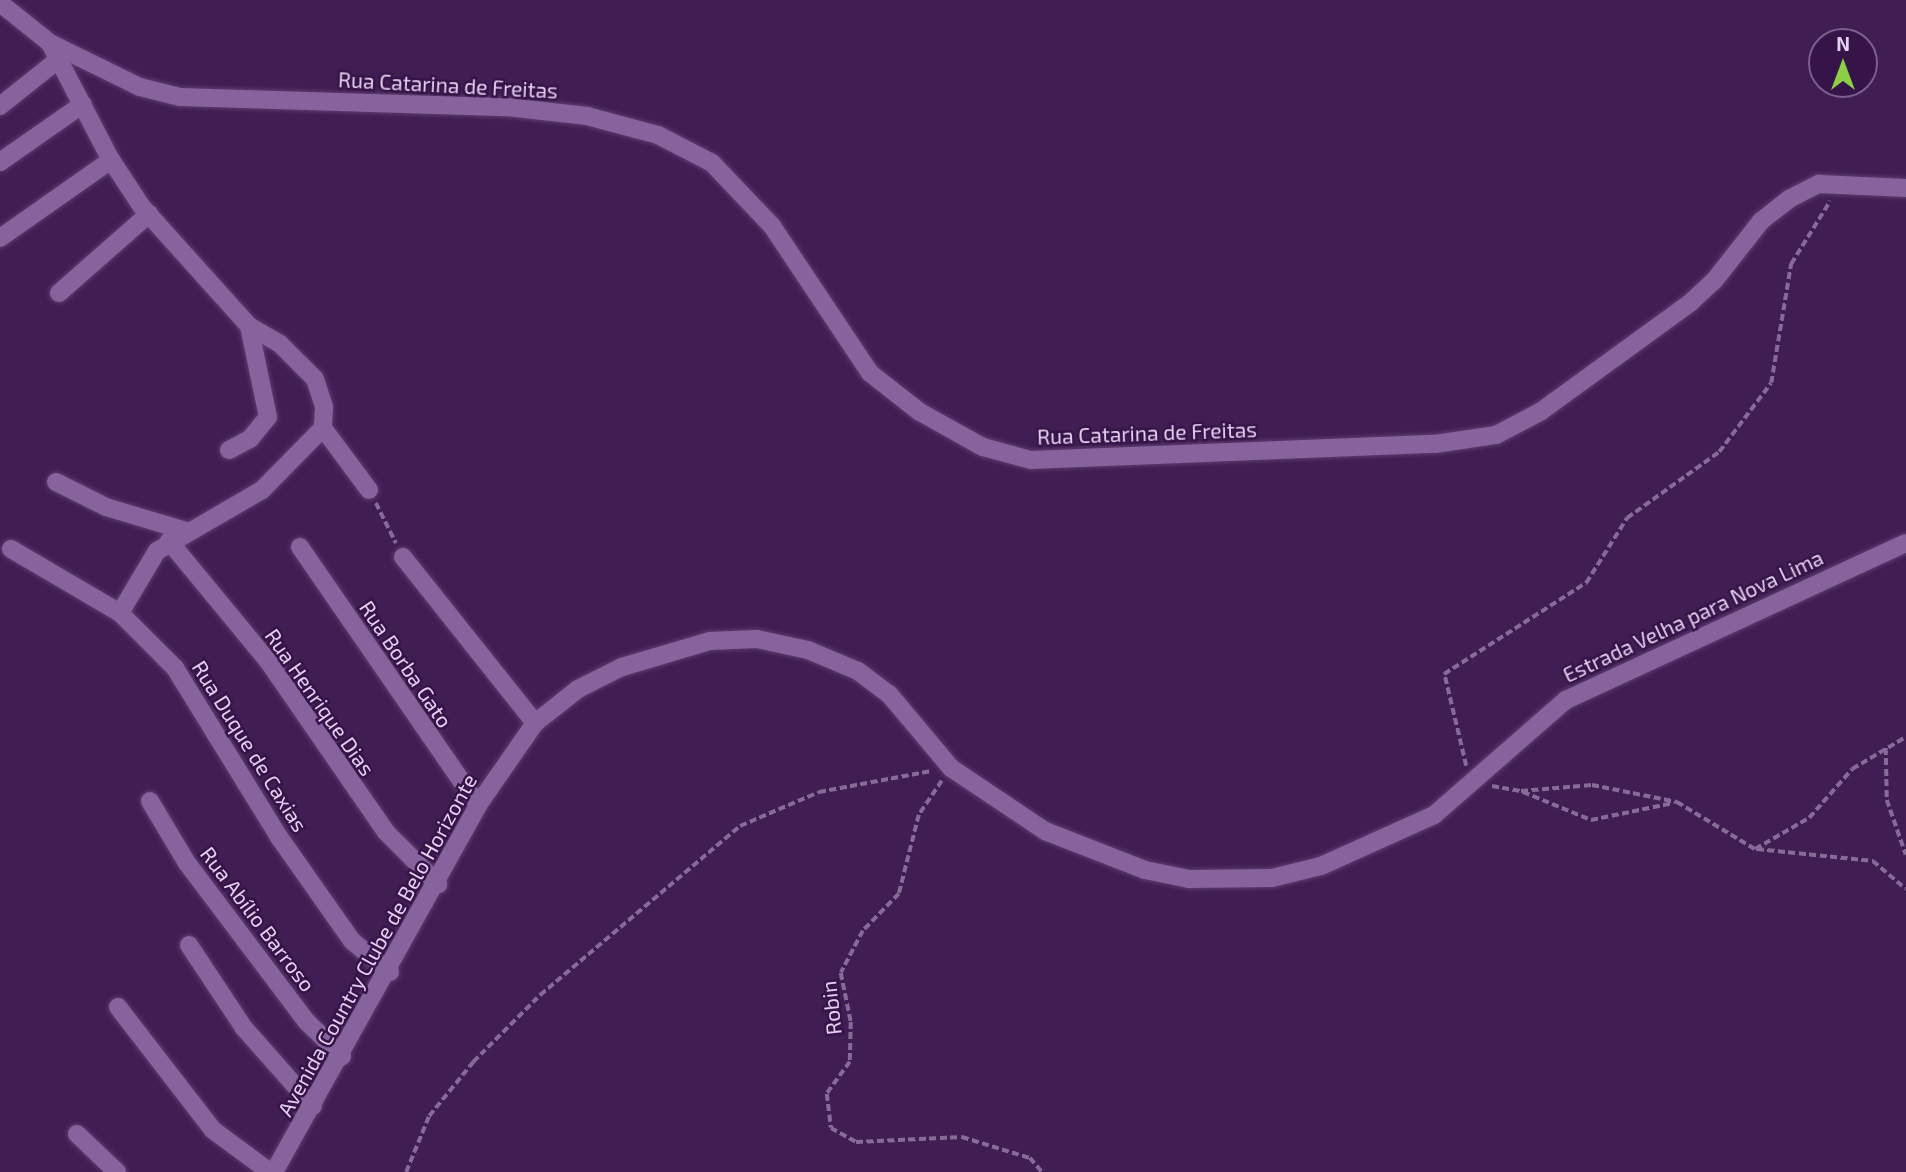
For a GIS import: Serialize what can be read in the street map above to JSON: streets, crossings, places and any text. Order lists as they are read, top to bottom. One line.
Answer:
{"streets":{"street":["Rua Catarina de Freitas","Estrada Velha para Nova Lima","Rua Borba Gato","Rua Henrique Dias","Rua Duque de Caxias","Rua Abílio Barroso","Avenida Country Clube de Belo Horizonte"],"path":["Robin"]},"crossings":[["Estrada Velha para Nova Lima","Avenida Country Clube de Belo Horizonte"],["Estrada Velha para Nova Lima","Robin"],["Rua Borba Gato","Avenida Country Clube de Belo Horizonte"],["Rua Henrique Dias","Avenida Country Clube de Belo Horizonte"],["Rua Duque de Caxias","Avenida Country Clube de Belo Horizonte"],["Rua Abílio Barroso","Avenida Country Clube de Belo Horizonte"]],"north":"top"}
